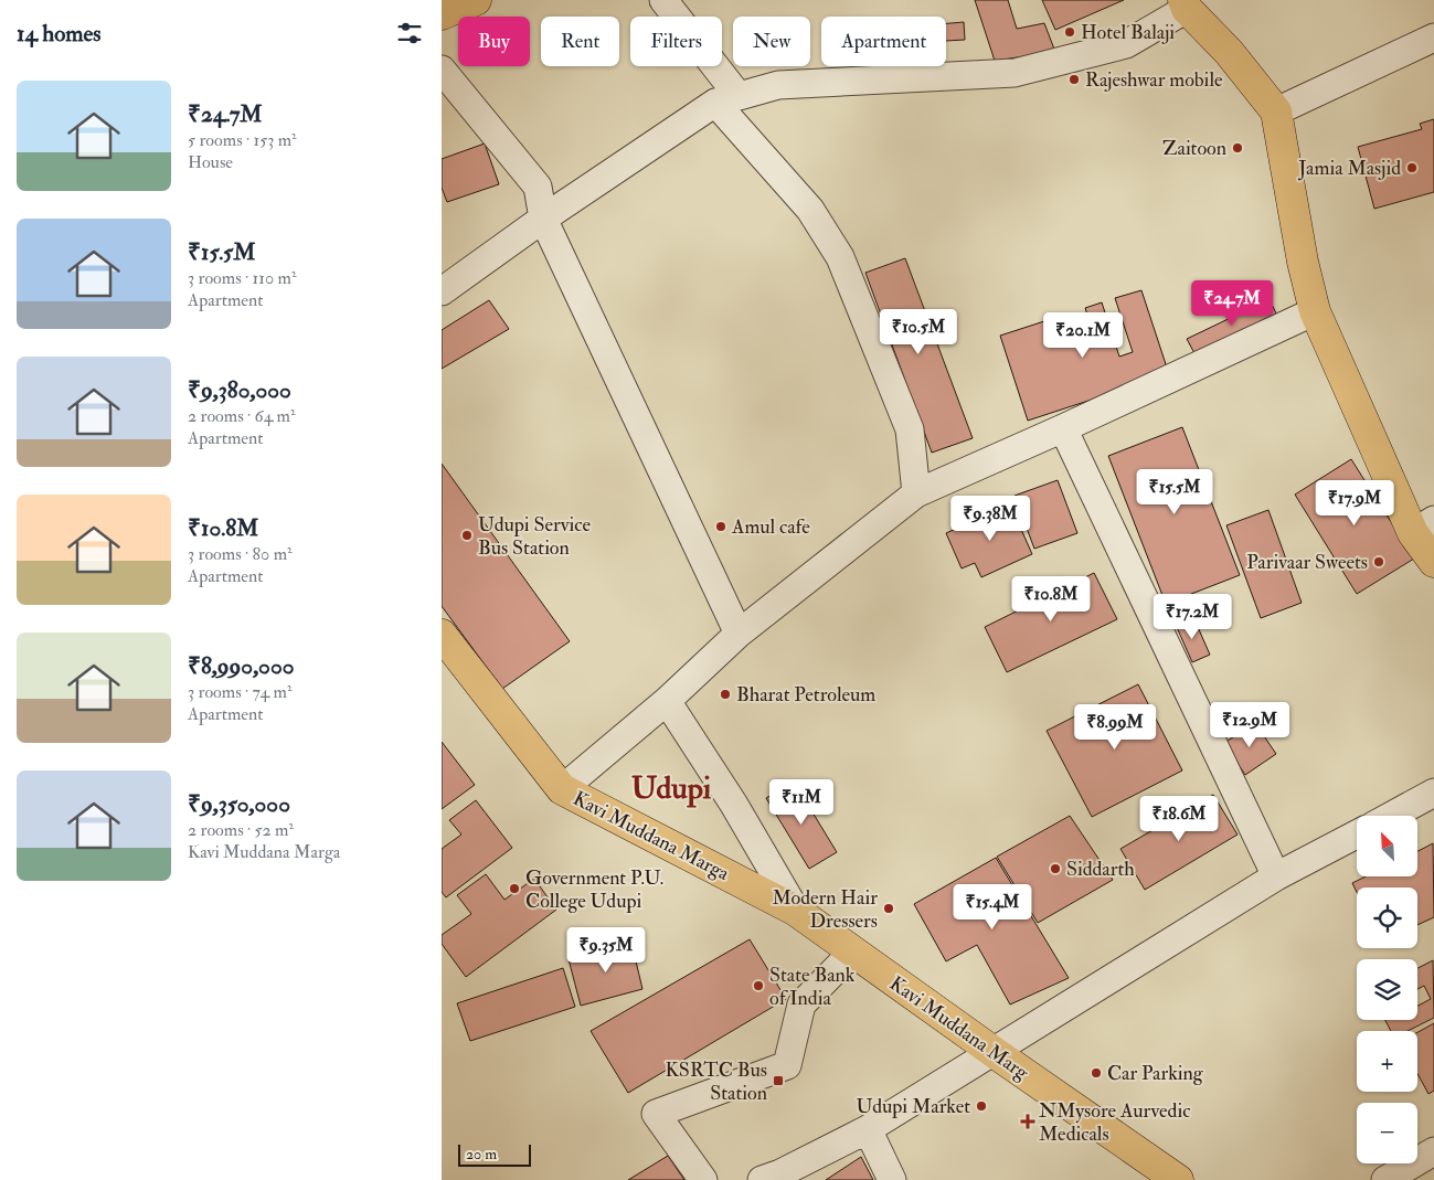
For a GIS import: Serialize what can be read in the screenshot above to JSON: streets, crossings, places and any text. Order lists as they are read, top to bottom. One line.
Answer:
{"streets":{"main road":["Kavi Muddana Marga","Kavi Muddana Marg"]},"crossings":[["Kavi Muddana Marga","Kavi Muddana Marg"]],"districts":["Udupi"],"places":{"other":["Hotel Balaji","Rajeshwar mobile","Zaitoon","Jamia Masjid","Amul cafe","Udupi Service Bus Station","Parivaar Sweets","Bharat Petroleum","Siddarth","Government P.U. College Udupi","Modern Hair Dressers","State Bank of India","Car Parking","Udupi Market"],"transit":["KSRTC Bus Station"],"health":["NMysore Aurvedic Medicals"]},"scale_bar":"20 m","north":"top left","page":{"heading":"14 homes","chip":["Buy","Rent","Filters","New","Apartment"],"list":[{"name":"₹24.7M","note":"5 rooms · 153 m² · House"},{"name":"₹15.5M","note":"3 rooms · 110 m² · Apartment"},{"name":"₹9,380,000","note":"2 rooms · 64 m² · Apartment"},{"name":"₹10.8M","note":"3 rooms · 80 m² · Apartment"},{"name":"₹8,990,000","note":"3 rooms · 74 m² · Apartment"},{"name":"₹9,350,000","note":"2 rooms · 52 m² · Kavi Muddana Marga"}],"price":["₹24.7M","₹10.5M","₹20.1M","₹15.5M","₹17.9M","₹9.38M","₹10.8M","₹17.2M","₹12.9M","₹8.99M","₹11M","₹18.6M","₹15.4M","₹9.35M"],"map_buttons":["+","−"],"scale":"20 m"}}
